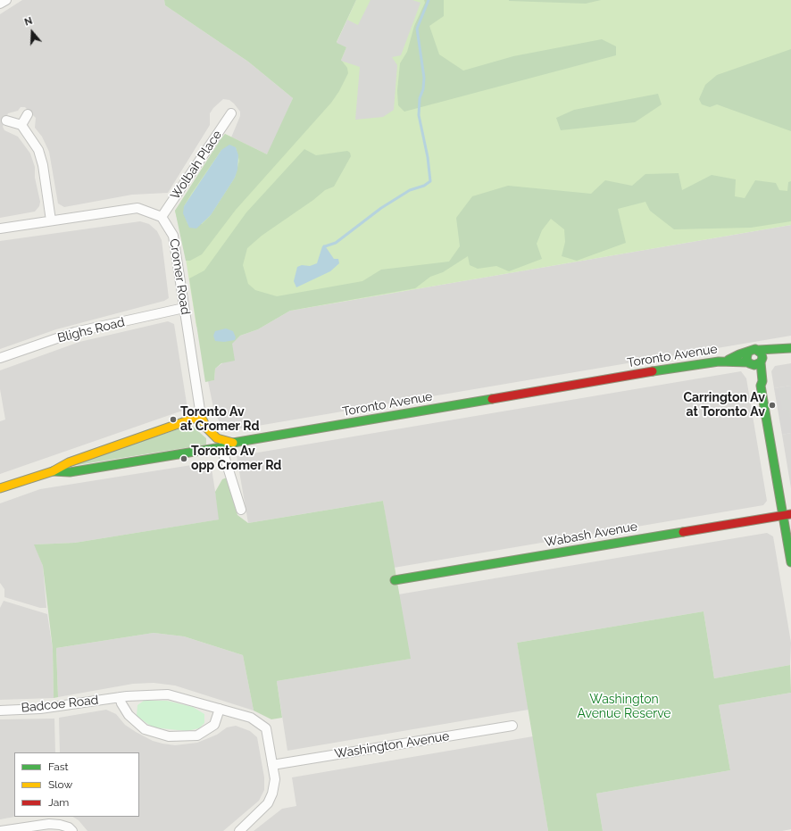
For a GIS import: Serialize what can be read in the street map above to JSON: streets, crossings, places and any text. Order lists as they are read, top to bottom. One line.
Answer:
{"streets":{"street":["Wolbah Place","Cromer Road","Blighs Road","Toronto Avenue","Wabash Avenue","Badcoe Road","Washington Avenue"]},"crossings":[["Wolbah Place","Cromer Road"],["Cromer Road","Blighs Road"],["Cromer Road","Toronto Avenue"],["Badcoe Road","Washington Avenue"]],"parks":["Washington Avenue Reserve"],"places":["Carrington Av at Toronto Av","Toronto Av at Cromer Rd","Toronto Av opp Cromer Rd"],"legend":["Fast","Slow","Jam"],"north":"top"}
